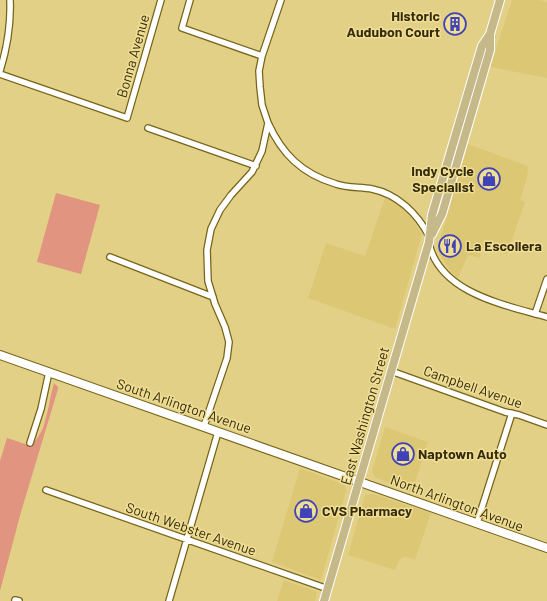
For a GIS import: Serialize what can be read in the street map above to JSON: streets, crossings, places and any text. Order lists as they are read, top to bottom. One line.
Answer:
{"streets":{"main road":["South Arlington Avenue","East Washington Street","North Arlington Avenue"],"street":["Bonna Avenue","Campbell Avenue","South Webster Avenue"]},"crossings":[["Campbell Avenue","East Washington Street"],["South Arlington Avenue","East Washington Street"],["South Arlington Avenue","North Arlington Avenue"],["East Washington Street","North Arlington Avenue"],["East Washington Street","South Webster Avenue"]],"places":{"building":["Historic Audubon Court"],"shop":["Indy Cycle Specialist","Naptown Auto","CVS Pharmacy"],"restaurant":["La Escollera"]}}
